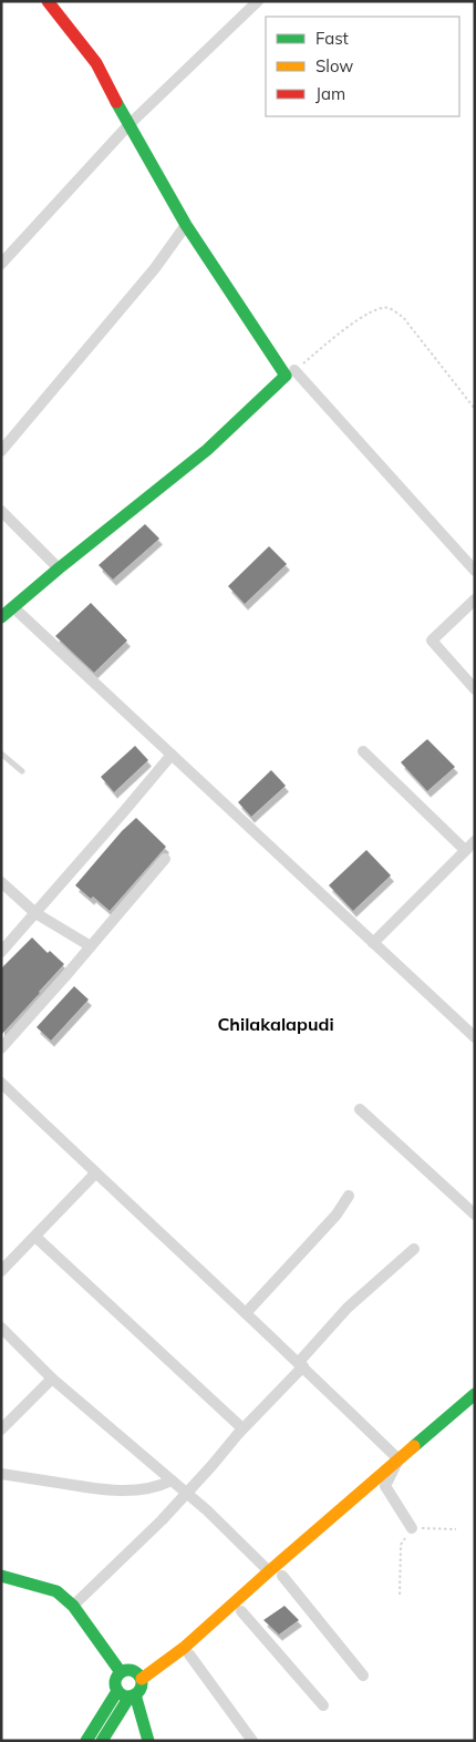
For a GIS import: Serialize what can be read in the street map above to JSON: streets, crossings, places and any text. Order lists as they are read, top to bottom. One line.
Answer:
{"districts":["Chilakalapudi"],"legend":["Fast","Slow","Jam"]}
